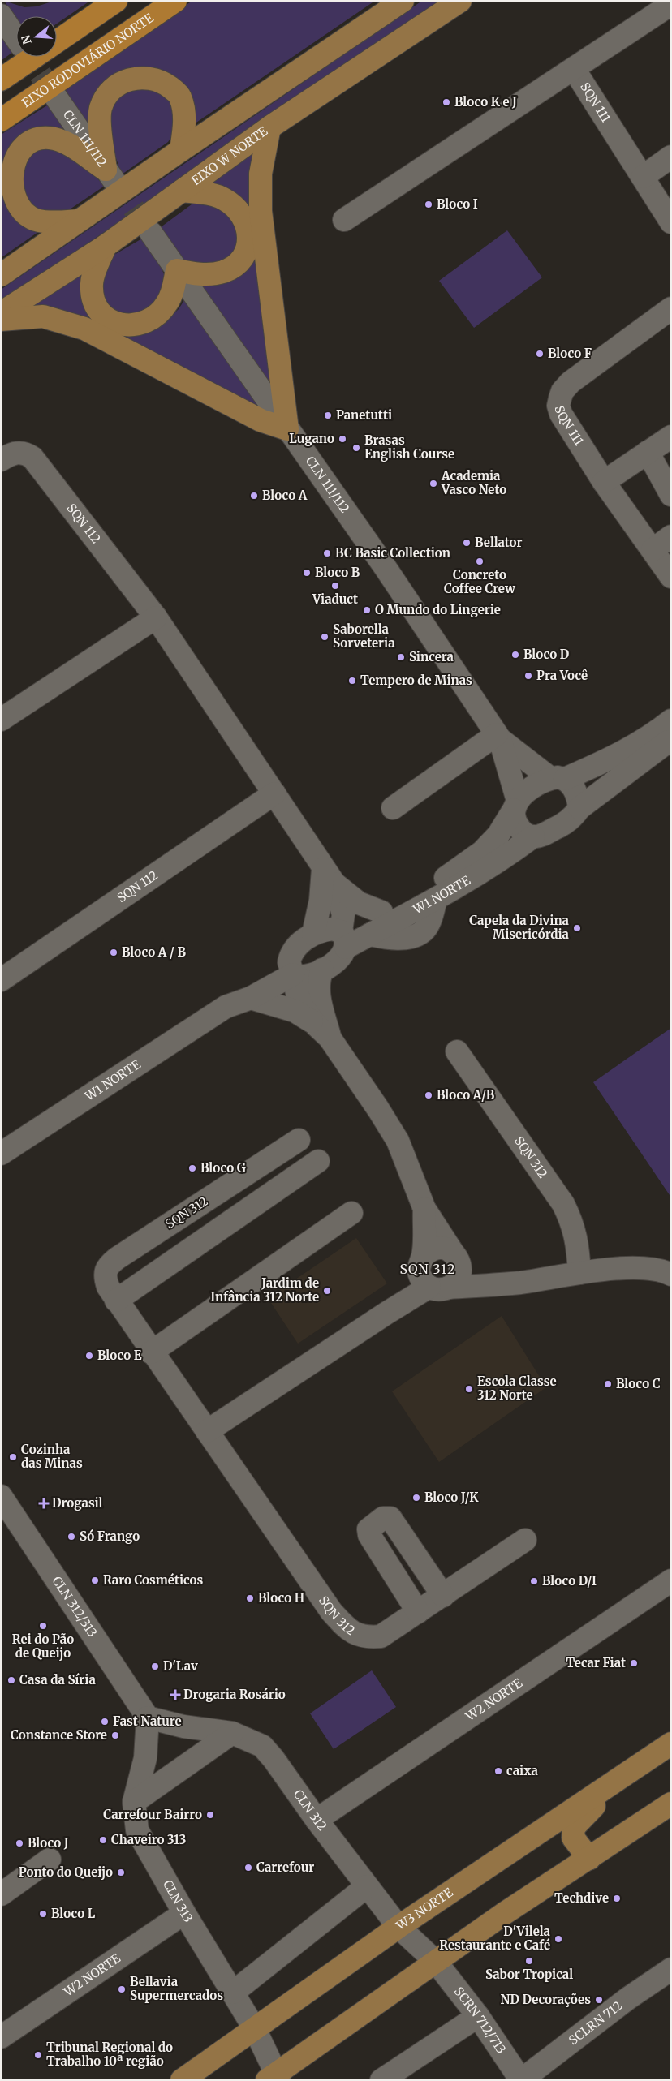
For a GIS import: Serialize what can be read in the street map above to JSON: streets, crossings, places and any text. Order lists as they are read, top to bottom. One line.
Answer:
{"streets":{"highway":["EIXO RODOVIÁRIO NORTE"],"main road":["EIXO W NORTE","W3 NORTE"],"street":["SQN 111","CLN 111/112","SQN 112","W1 NORTE","SQN 312","CLN 312/313","W2 NORTE","CLN 312","CLN 313","SCRN 712/713","SCLRN 712"]},"crossings":[["CLN 111/112","W1 NORTE"],["SQN 112","W1 NORTE"],["CLN 312/313","CLN 312"],["CLN 312/313","CLN 313"],["W2 NORTE","CLN 312"],["W2 NORTE","CLN 313"],["CLN 312","CLN 313"],["CLN 312","W3 NORTE"],["CLN 312","SCRN 712/713"],["CLN 313","W3 NORTE"],["SCRN 712/713","SCLRN 712"]],"districts":["SQN 312"],"places":{"other":["Bloco K e J","Bloco I","Bloco F","Panetutti","Lugano","Brasas English Course","Academia Vasco Neto","Bloco A","Bellator","BC Basic Collection","Concreto Coffee Crew","Bloco B","Viaduct","O Mundo do Lingerie","Saborella Sorveteria","Bloco D","Sincera","Pra Você","Tempero de Minas","Capela da Divina Misericórdia","Bloco A / B","Bloco A/B","Bloco G","Jardim de Infância 312 Norte","Bloco E","Bloco C","Escola Classe 312 Norte","Cozinha das Minas","Bloco J/K","Só Frango","Raro Cosméticos","Bloco D/I","Bloco H","Rei do Pão de Queijo","Tecar Fiat","D'Lav","Casa da Síria","Fast Nature","Constance Store","caixa","Carrefour Bairro","Chaveiro 313","Bloco J","Carrefour","Ponto do Queijo","Techdive","Bloco L","D'Vilela Restaurante e Café","Sabor Tropical","Bellavia Supermercados","ND Decorações","Tribunal Regional do Trabalho 10ª região"],"health":["Drogasil","Drogaria Rosário"]},"north":"left"}
